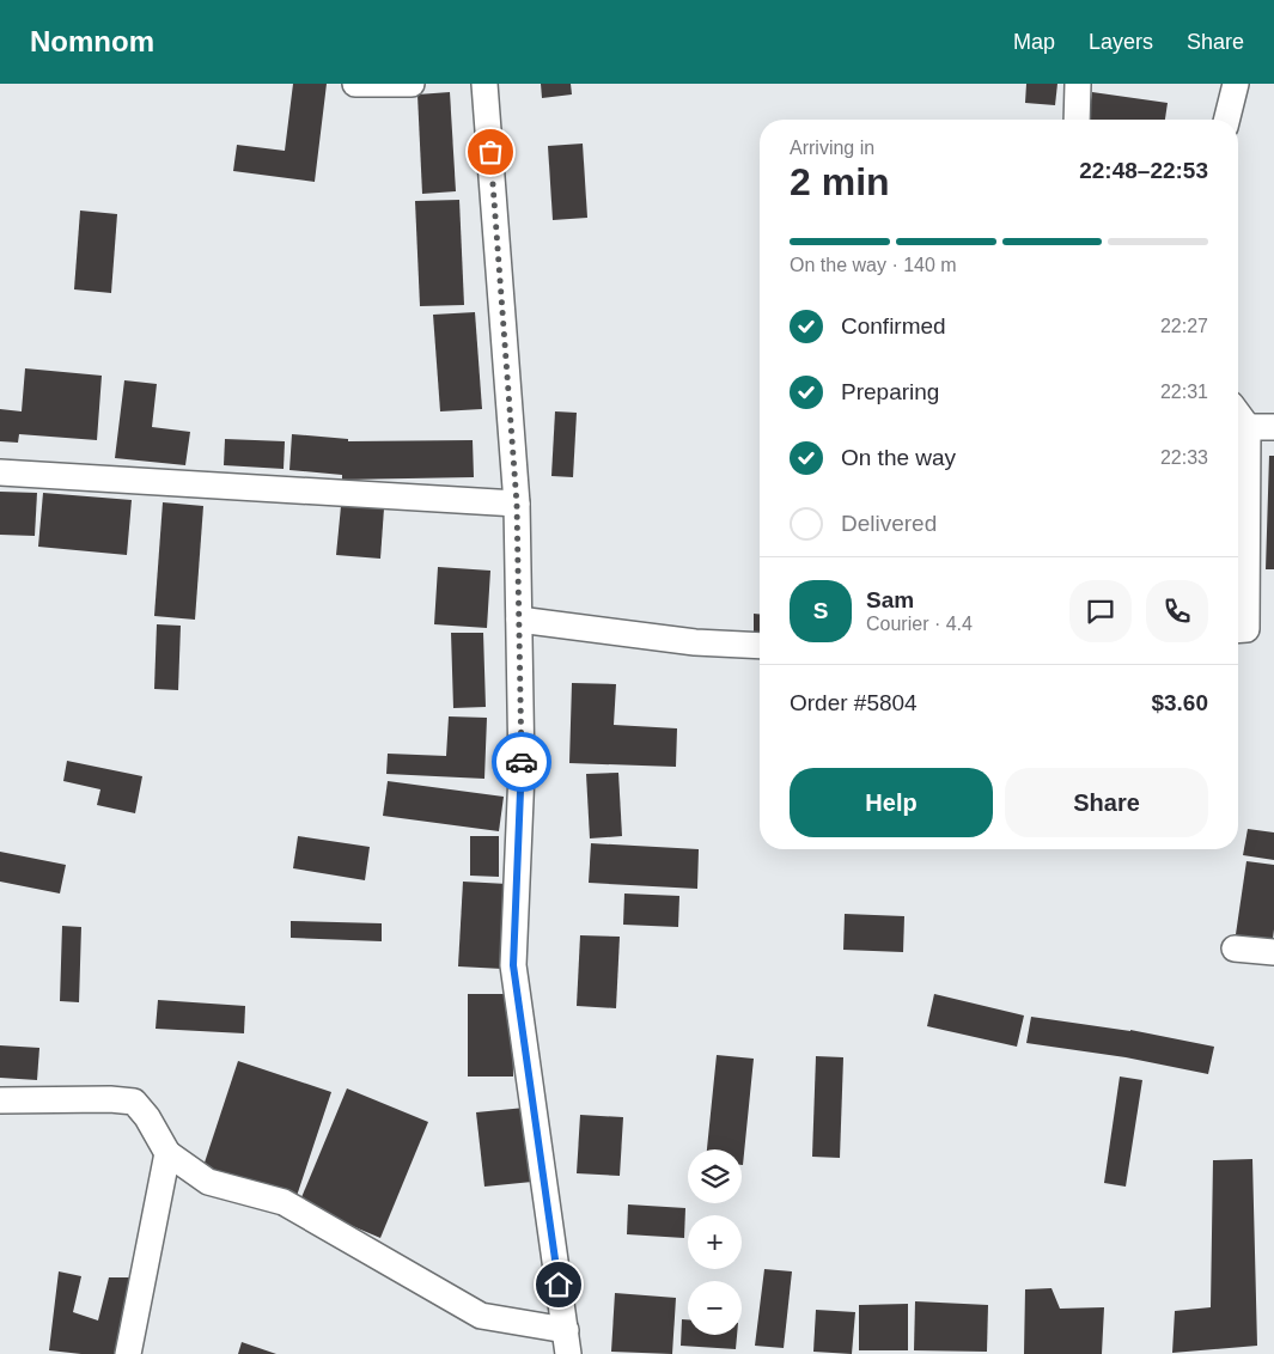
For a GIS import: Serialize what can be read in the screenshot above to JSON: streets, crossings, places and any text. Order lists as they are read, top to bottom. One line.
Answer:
{"page":{"header":"Nomnom","nav":["Map","Layers","Share"],"heading":["2 min","Arriving in","22:48–22:53"],"panel":["Sam","Courier · 4.4","Order #5804","$3.60"],"bar":"On the way · 140 m","list":[["Confirmed","22:27"],["Preparing","22:31"],["On the way","22:33"],"Delivered"],"round":"S","buttons":["Help","Share"],"map_buttons":["+","−"]}}
